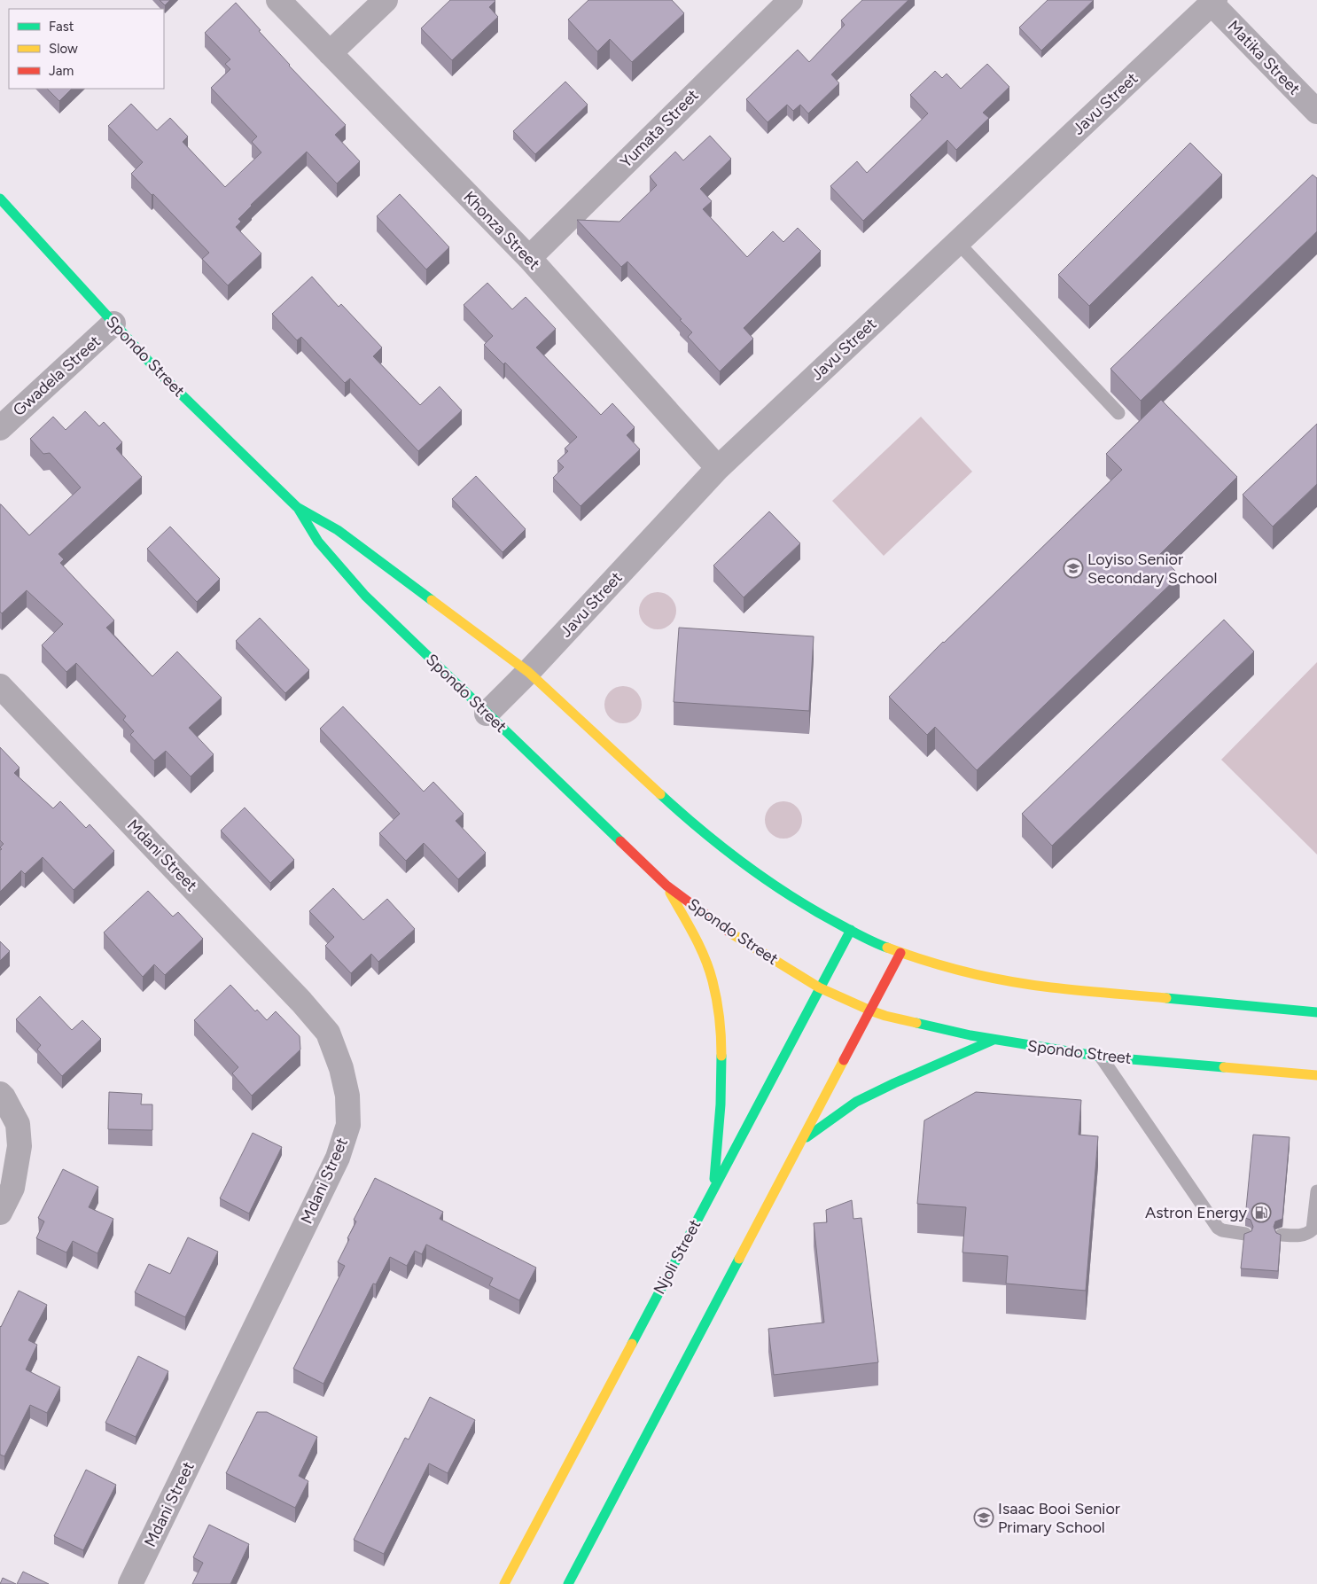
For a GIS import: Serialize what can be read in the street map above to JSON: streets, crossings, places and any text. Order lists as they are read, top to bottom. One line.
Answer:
{"streets":{"main road":["Spondo Street","Njoli Street"],"street":["Matika Street","Javu Street","Yumata Street","Khonza Street","Gwadela Street","Mdani Street"]},"crossings":[["Matika Street","Javu Street"],["Javu Street","Khonza Street"],["Javu Street","Spondo Street"],["Yumata Street","Khonza Street"],["Spondo Street","Gwadela Street"],["Spondo Street","Njoli Street"]],"places":{"school or university":["Loyiso Senior Secondary School","Isaac Booi Senior Primary School"],"fuel station":["Astron Energy"]},"legend":["Fast","Slow","Jam"]}
